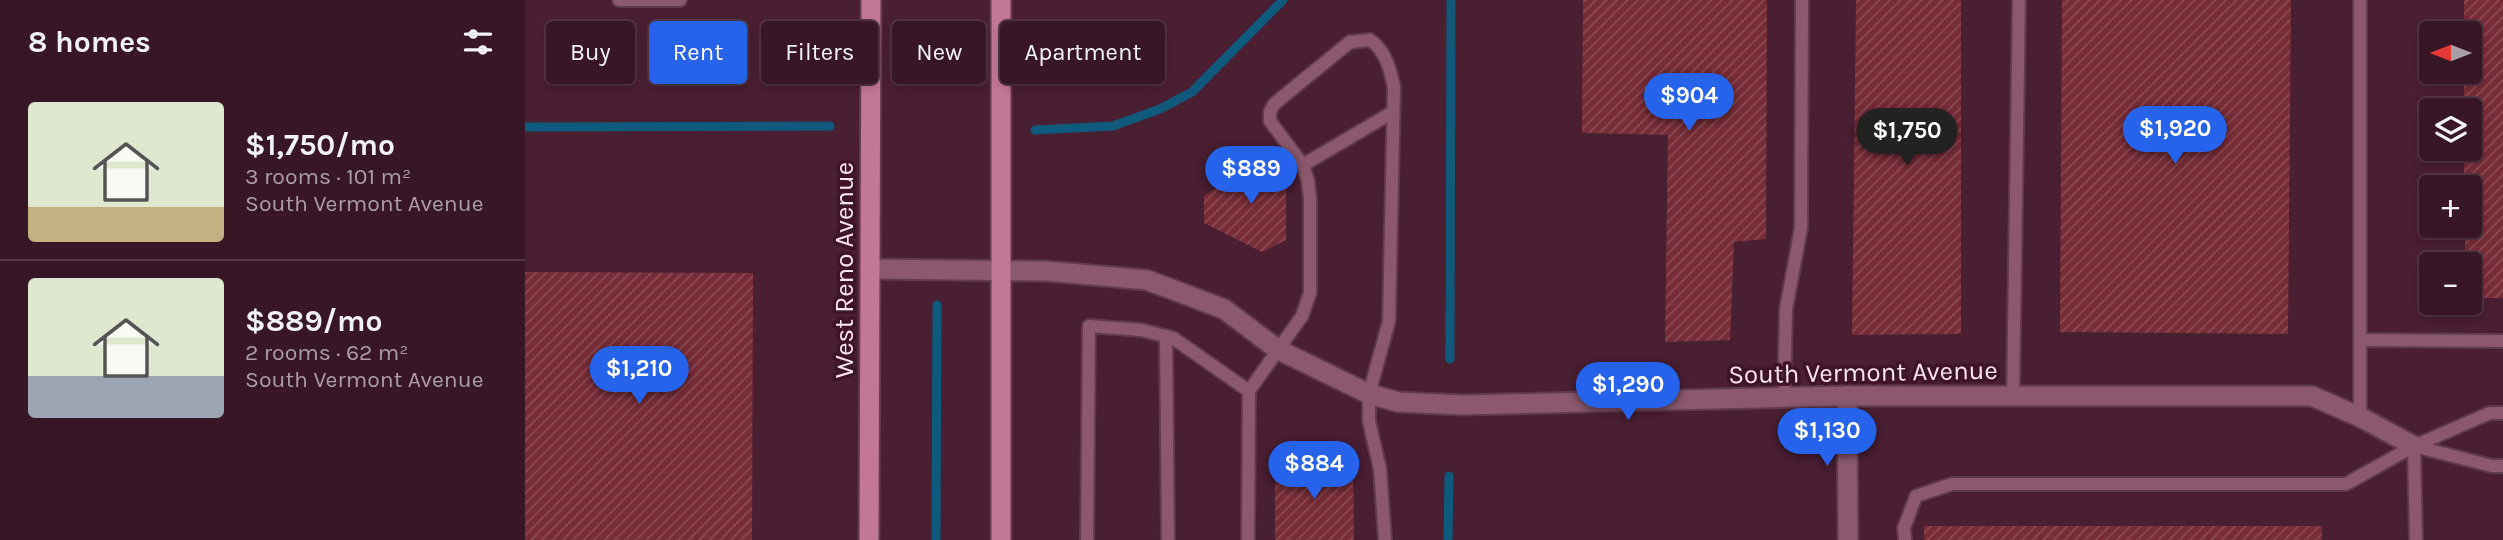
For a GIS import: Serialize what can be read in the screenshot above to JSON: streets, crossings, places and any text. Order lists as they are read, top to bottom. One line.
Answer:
{"streets":{"main road":["West Reno Avenue"],"street":["South Vermont Avenue"]},"crossings":[["West Reno Avenue","South Vermont Avenue"]],"north":"left","page":{"heading":"8 homes","map_buttons":["+","−"],"chip":["Buy","Rent","Filters","New","Apartment"],"price":["$904","$1,920","$1,750","$889","$1,210","$1,290","$1,130","$884"],"list":[{"name":"$1,750/mo","note":"3 rooms · 101 m² · South Vermont Avenue"},{"name":"$889/mo","note":"2 rooms · 62 m² · South Vermont Avenue"}]}}
